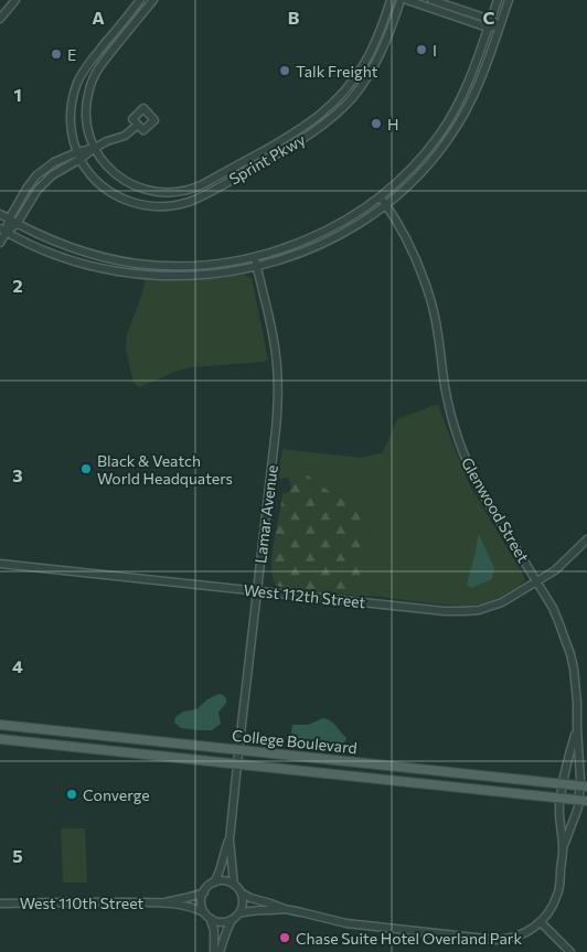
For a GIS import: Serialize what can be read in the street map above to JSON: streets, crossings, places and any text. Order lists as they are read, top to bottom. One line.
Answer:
{"streets":{"main road":["College Boulevard"],"street":["Sprint Pkwy","Glenwood Street","Lamar Avenue","West 112th Street","West 110th Street"]},"crossings":[["Glenwood Street","West 112th Street"],["Glenwood Street","College Boulevard"],["Lamar Avenue","West 112th Street"],["Lamar Avenue","College Boulevard"],["Lamar Avenue","West 110th Street"]],"places":["I","E","Talk Freight","H","Black & Veatch World Headquaters","Converge","Chase Suite Hotel Overland Park"],"grid":{"columns":["A","B","C"],"rows":["1","2","3","4","5"]}}
